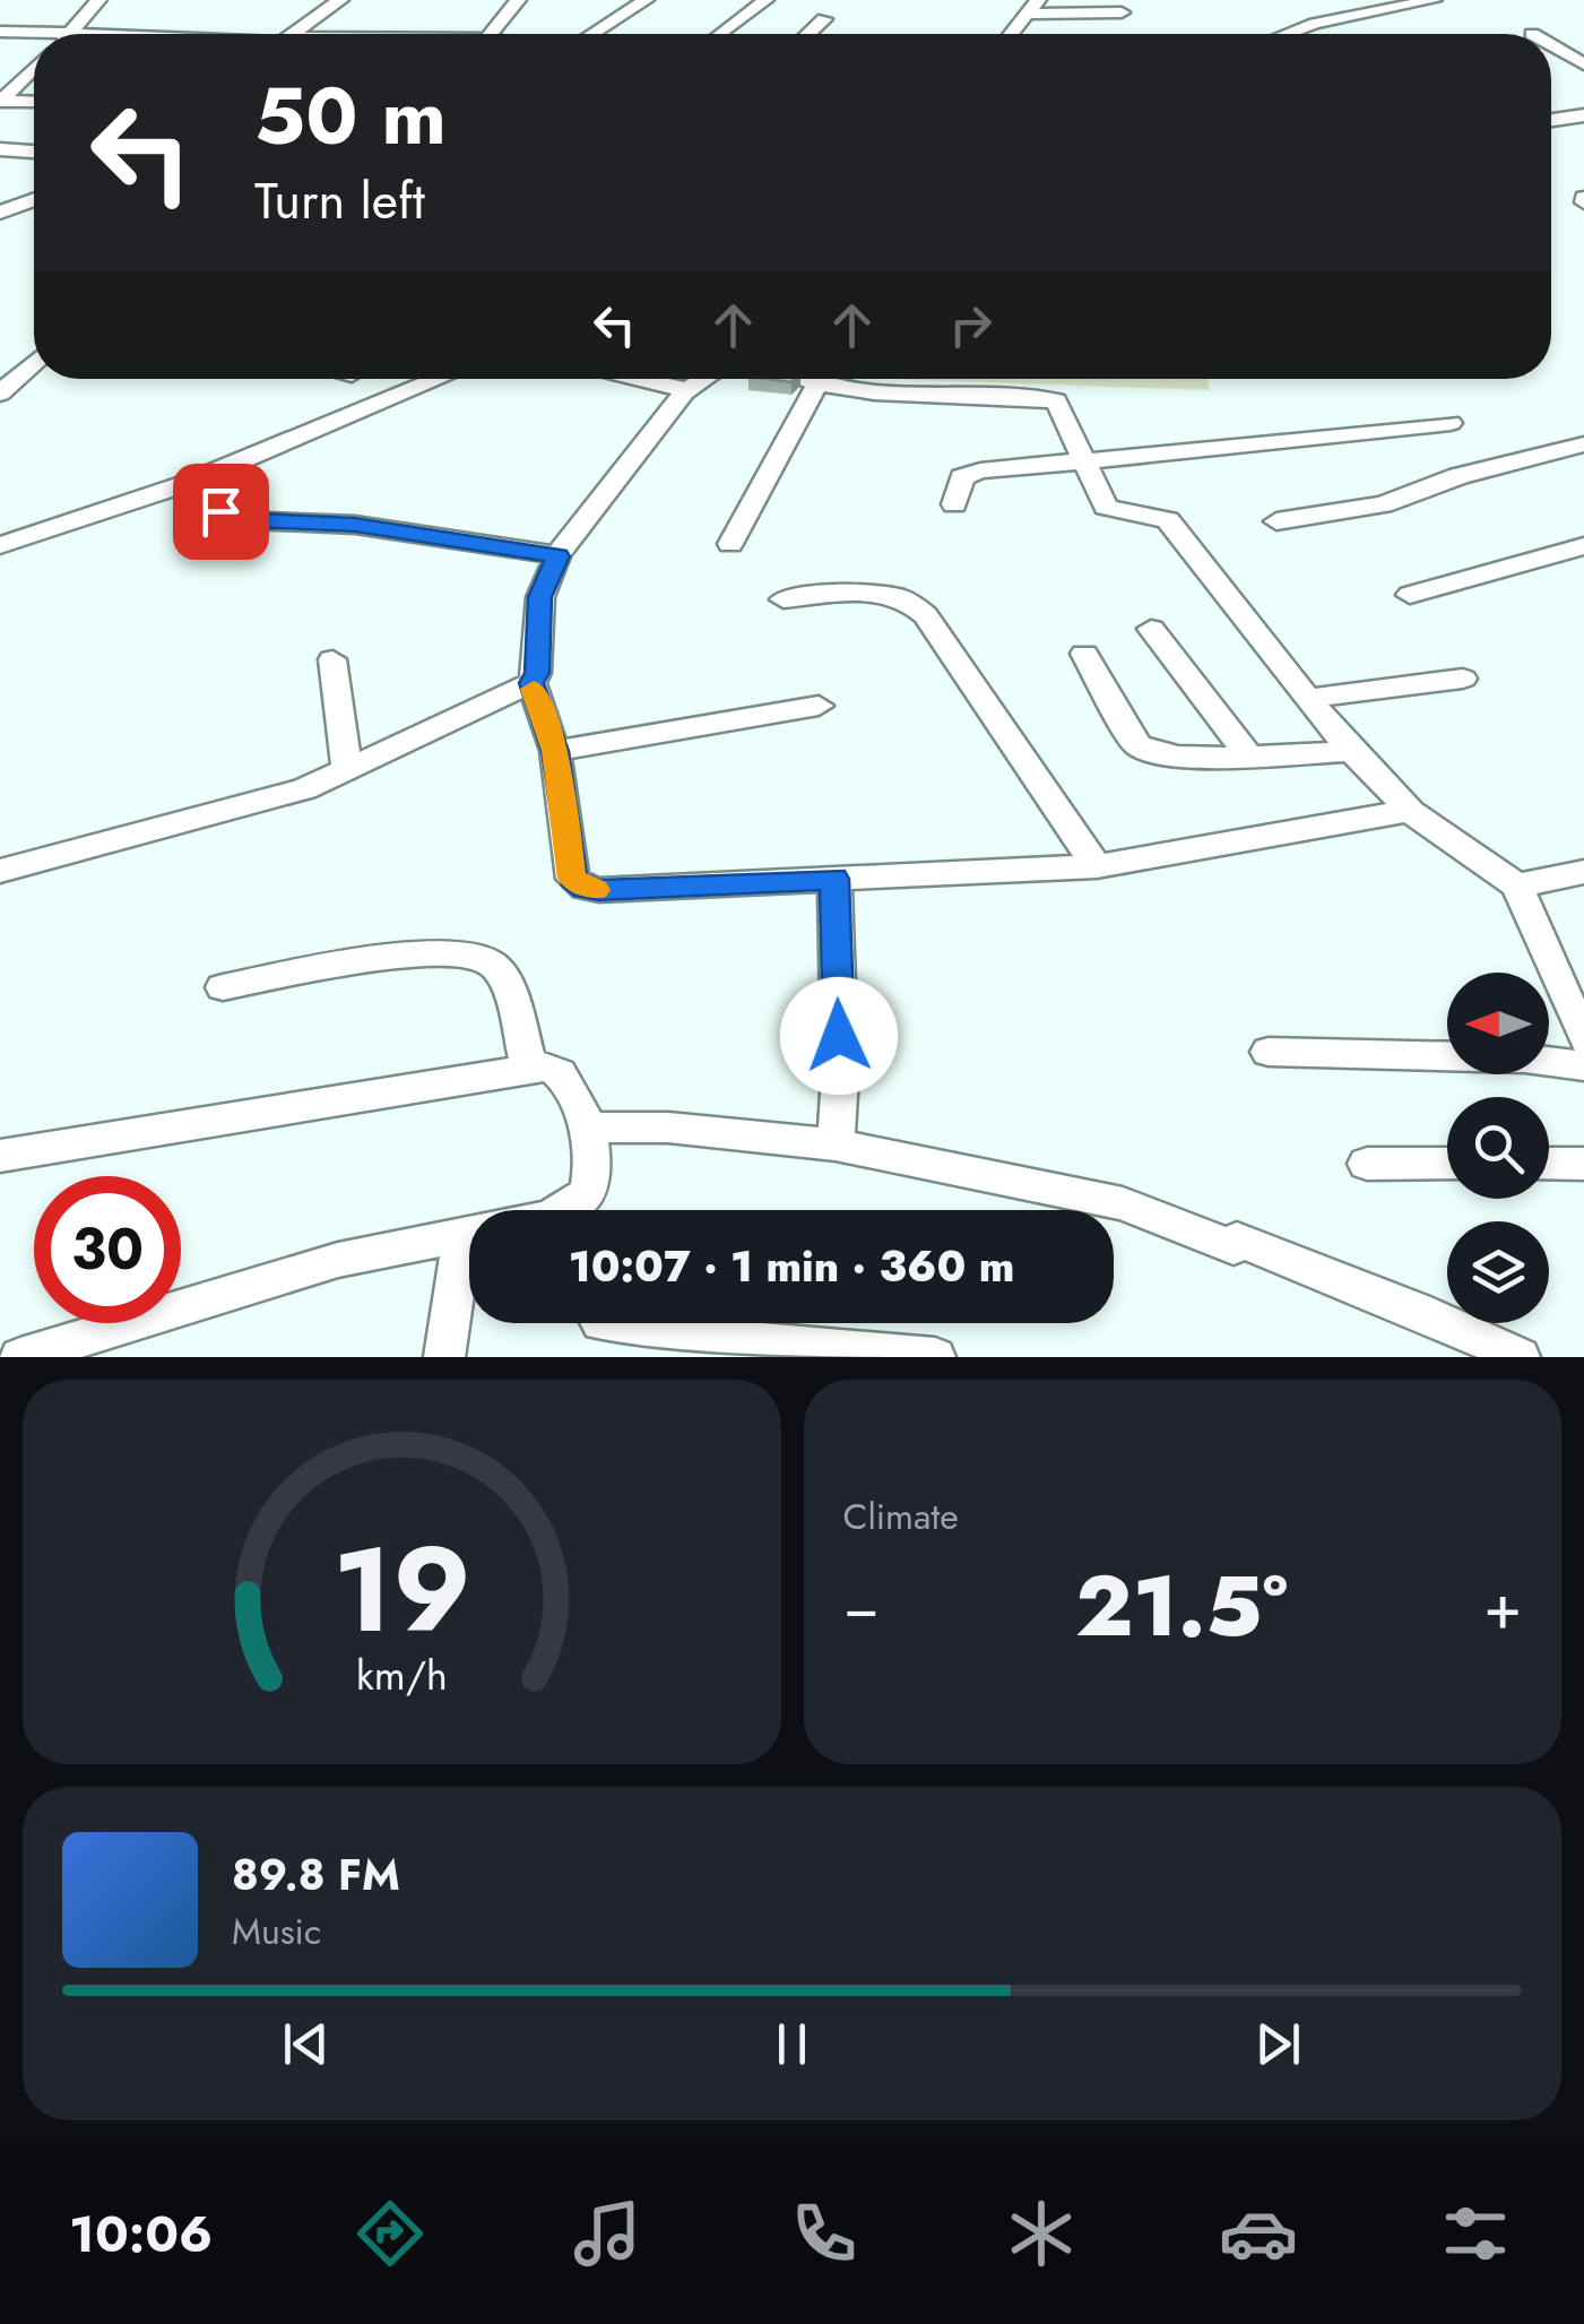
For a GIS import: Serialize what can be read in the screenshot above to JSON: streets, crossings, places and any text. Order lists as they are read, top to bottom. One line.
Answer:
{"north":"left","page":{"turn":["50 m","Turn left"],"limit":"30","trip":"10:07 · 1 min · 360 m","tile":"Climate","heat":["−","21.5°","+"],"song":["89.8 FM","Music"],"tabs":"10:06","gauge":["19","km/h"]}}
